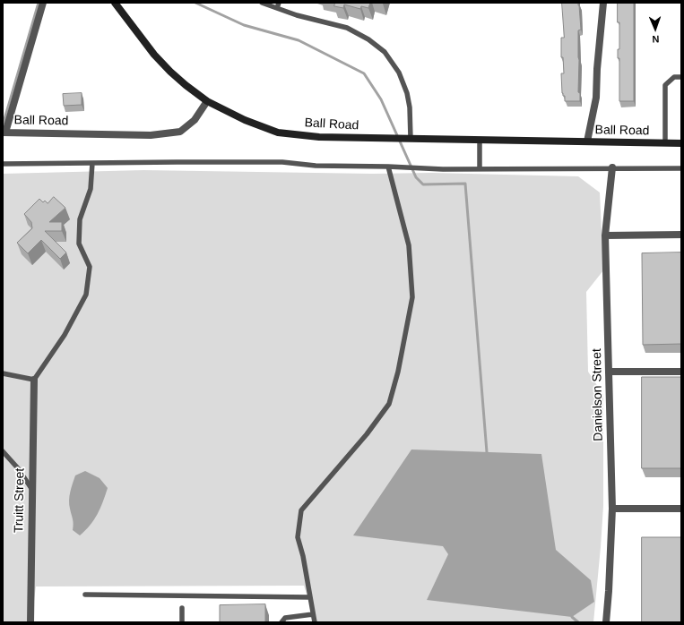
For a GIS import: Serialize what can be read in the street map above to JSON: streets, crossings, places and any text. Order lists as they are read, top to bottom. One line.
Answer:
{"streets":{"main road":["Ball Road"],"street":["Danielson Street","Truitt Street"]},"north":"bottom"}
